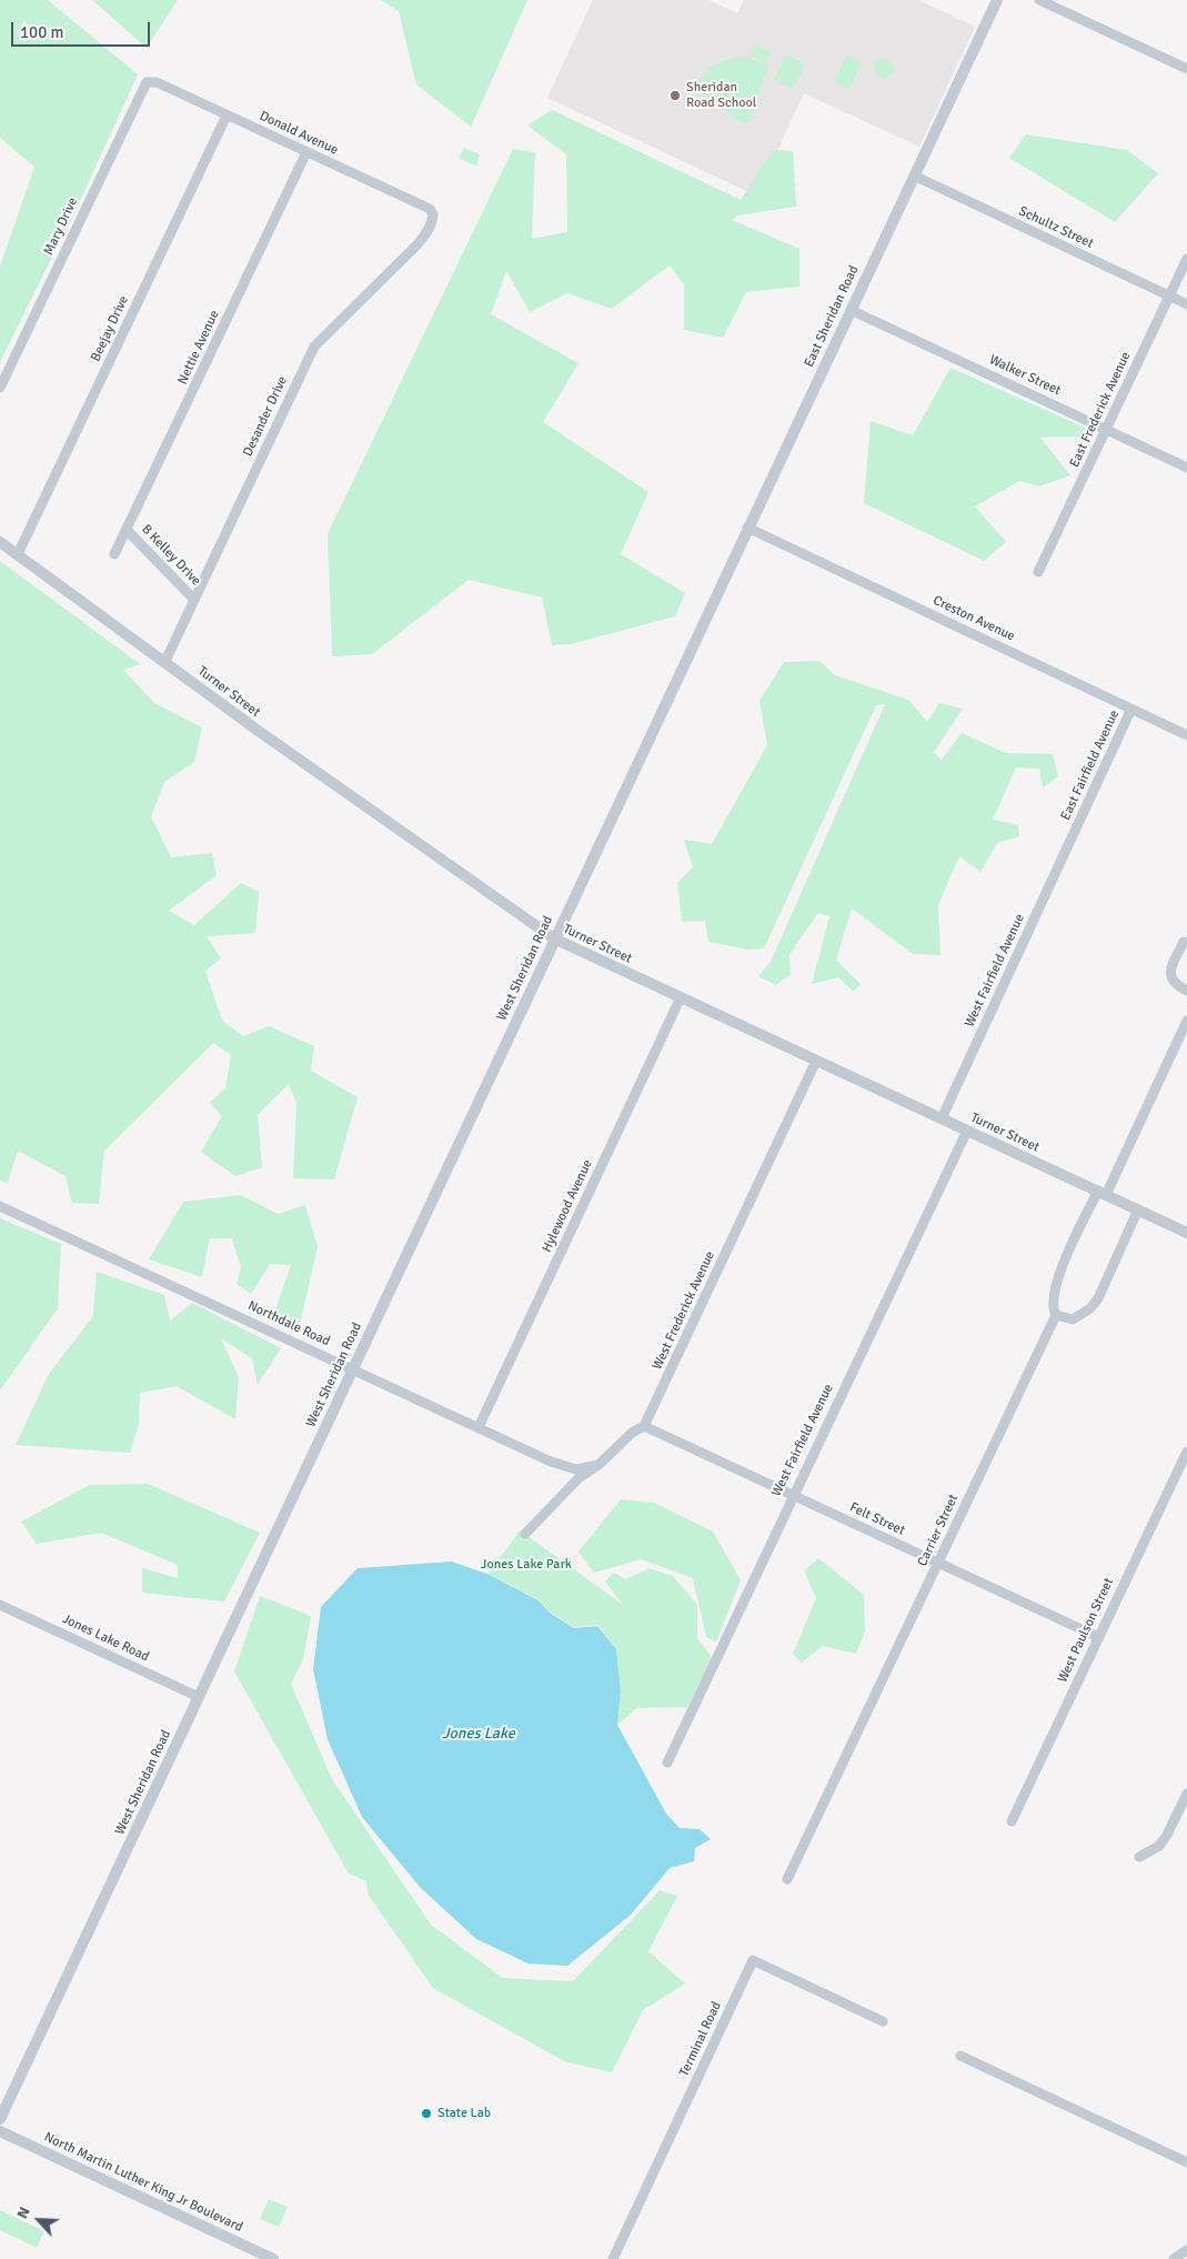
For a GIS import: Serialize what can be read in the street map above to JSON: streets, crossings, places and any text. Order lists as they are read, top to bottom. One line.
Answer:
{"streets":{"street":["Donald Avenue","Mary Drive","Schultz Street","East Sheridan Road","Beejay Drive","Nettie Avenue","Walker Street","East Frederick Avenue","Desander Drive","B Kelley Drive","Creston Avenue","Turner Street","East Fairfield Avenue","West Sheridan Road","West Fairfield Avenue","Hylewood Avenue","West Frederick Avenue","Northdale Road","Felt Street","Carrier Street","West Paulson Street","Jones Lake Road","Terminal Road","North Martin Luther King Jr Boulevard"]},"crossings":[["Donald Avenue","Mary Drive"],["Donald Avenue","Beejay Drive"],["Donald Avenue","Nettie Avenue"],["Donald Avenue","Desander Drive"],["Schultz Street","East Sheridan Road"],["Schultz Street","East Frederick Avenue"],["East Sheridan Road","Walker Street"],["East Sheridan Road","Creston Avenue"],["East Sheridan Road","West Sheridan Road"],["Beejay Drive","Turner Street"],["Nettie Avenue","B Kelley Drive"],["Walker Street","East Frederick Avenue"],["Desander Drive","B Kelley Drive"],["Desander Drive","Turner Street"],["Creston Avenue","East Fairfield Avenue"],["Turner Street","West Sheridan Road"],["Turner Street","West Fairfield Avenue"],["Turner Street","Hylewood Avenue"],["Turner Street","West Frederick Avenue"],["Turner Street","Carrier Street"],["East Fairfield Avenue","West Fairfield Avenue"],["West Sheridan Road","Northdale Road"],["West Sheridan Road","Jones Lake Road"],["West Fairfield Avenue","Felt Street"],["Hylewood Avenue","Northdale Road"],["West Frederick Avenue","Northdale Road"],["West Frederick Avenue","Felt Street"],["Felt Street","Carrier Street"],["Felt Street","West Paulson Street"]],"water":["Jones Lake"],"parks":["Jones Lake Park"],"places":["Sheridan Road School","State Lab"],"scale_bar":"100 m","north":"top left"}
